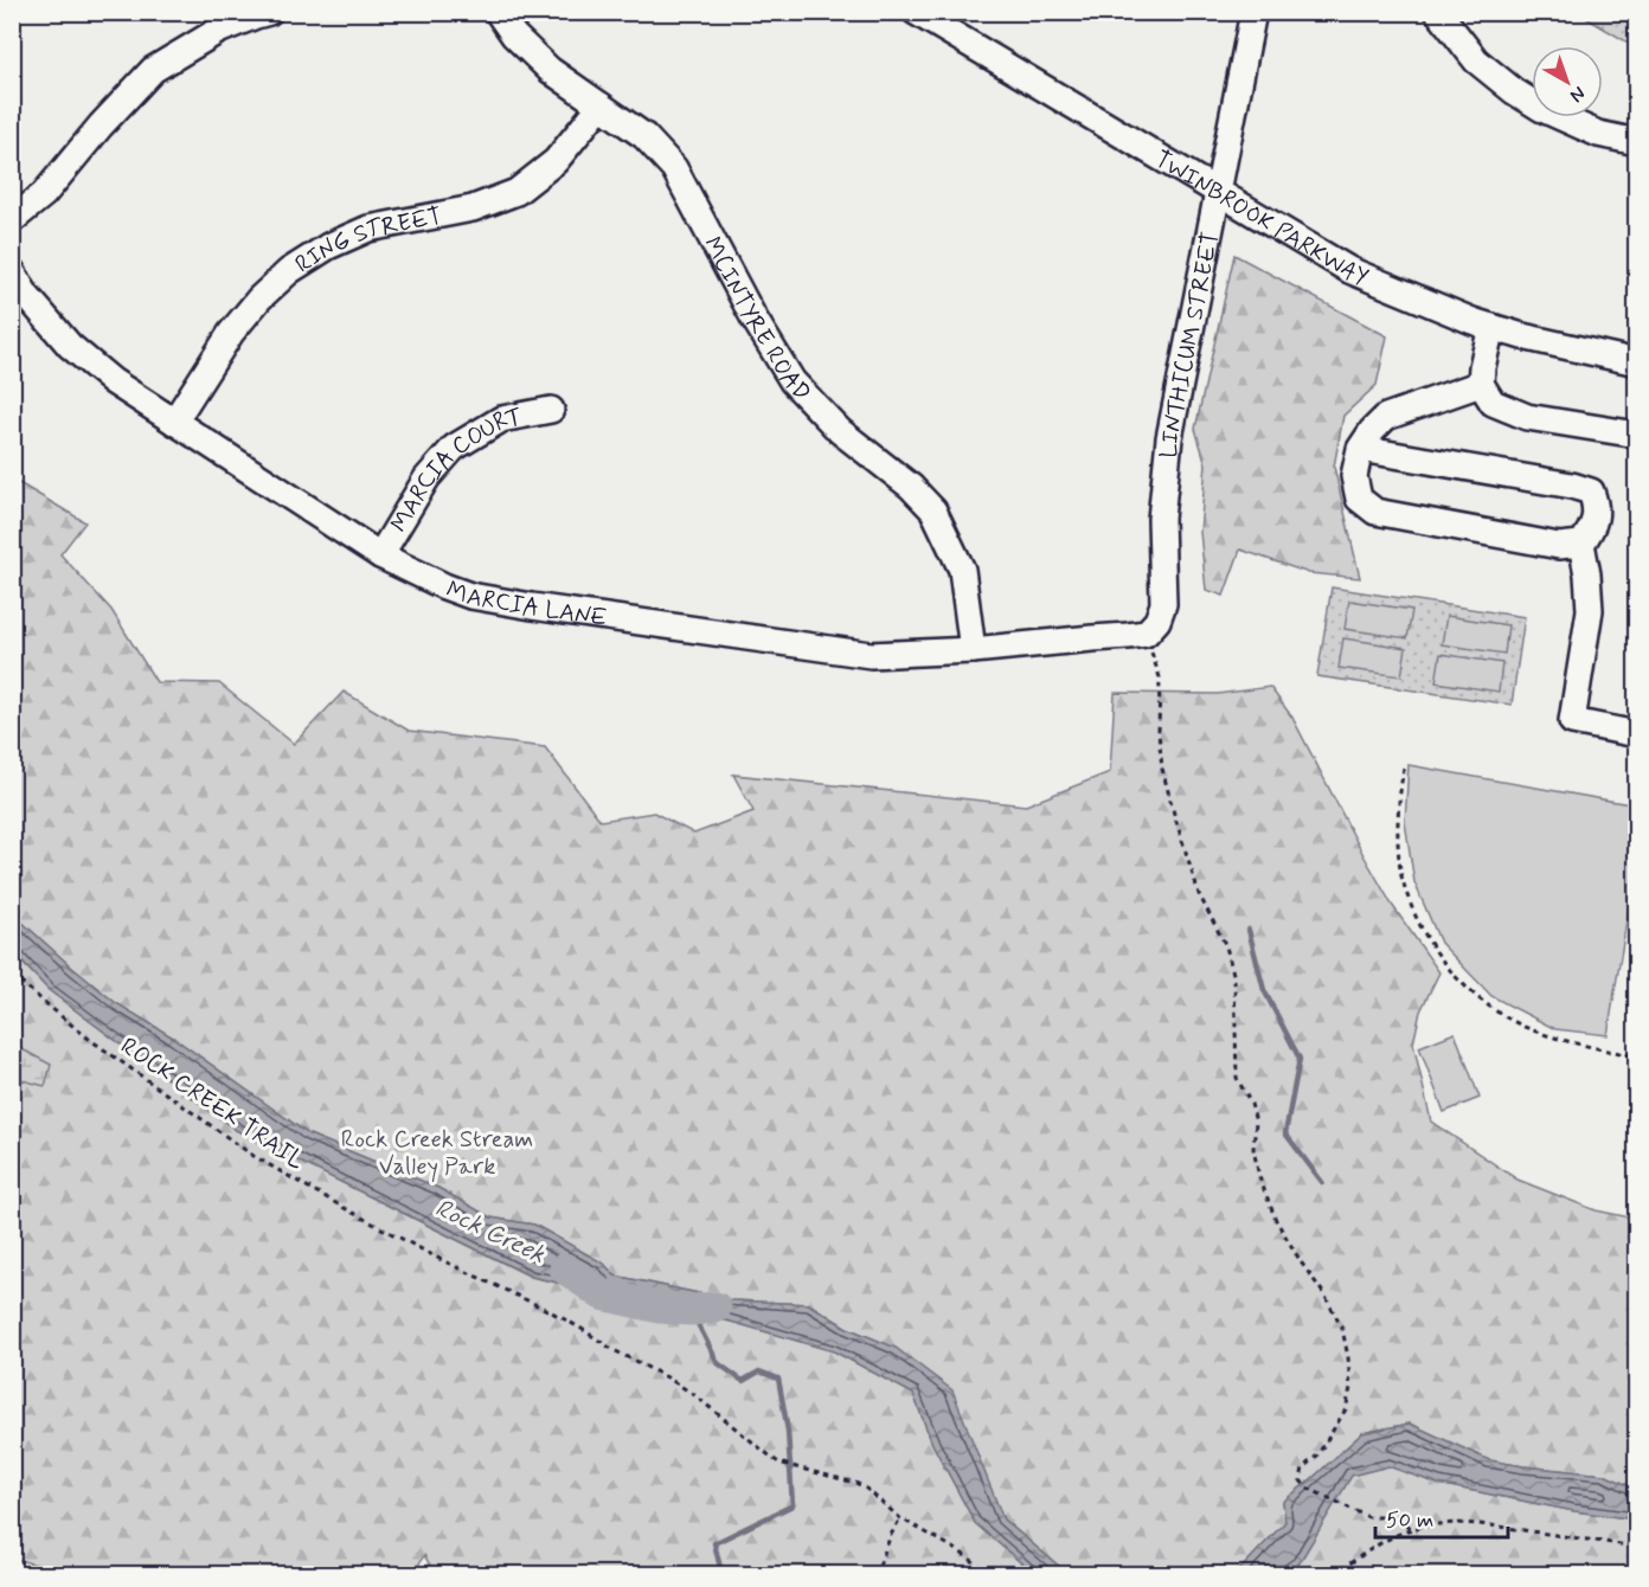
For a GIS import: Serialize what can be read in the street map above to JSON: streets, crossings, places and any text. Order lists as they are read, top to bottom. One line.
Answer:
{"streets":{"street":["TWINBROOK PARKWAY","RING STREET","MCINTYRE ROAD","LINTHICUM STREET","MARCIA COURT","MARCIA LANE"],"path":["ROCK CREEK TRAIL"]},"crossings":[["TWINBROOK PARKWAY","LINTHICUM STREET"],["RING STREET","MCINTYRE ROAD"],["RING STREET","MARCIA LANE"],["MCINTYRE ROAD","MARCIA LANE"],["LINTHICUM STREET","MARCIA LANE"],["MARCIA COURT","MARCIA LANE"]],"water":["Rock Creek"],"parks":["Rock Creek Stream Valley Park"],"scale_bar":"50 m","north":"bottom right"}
